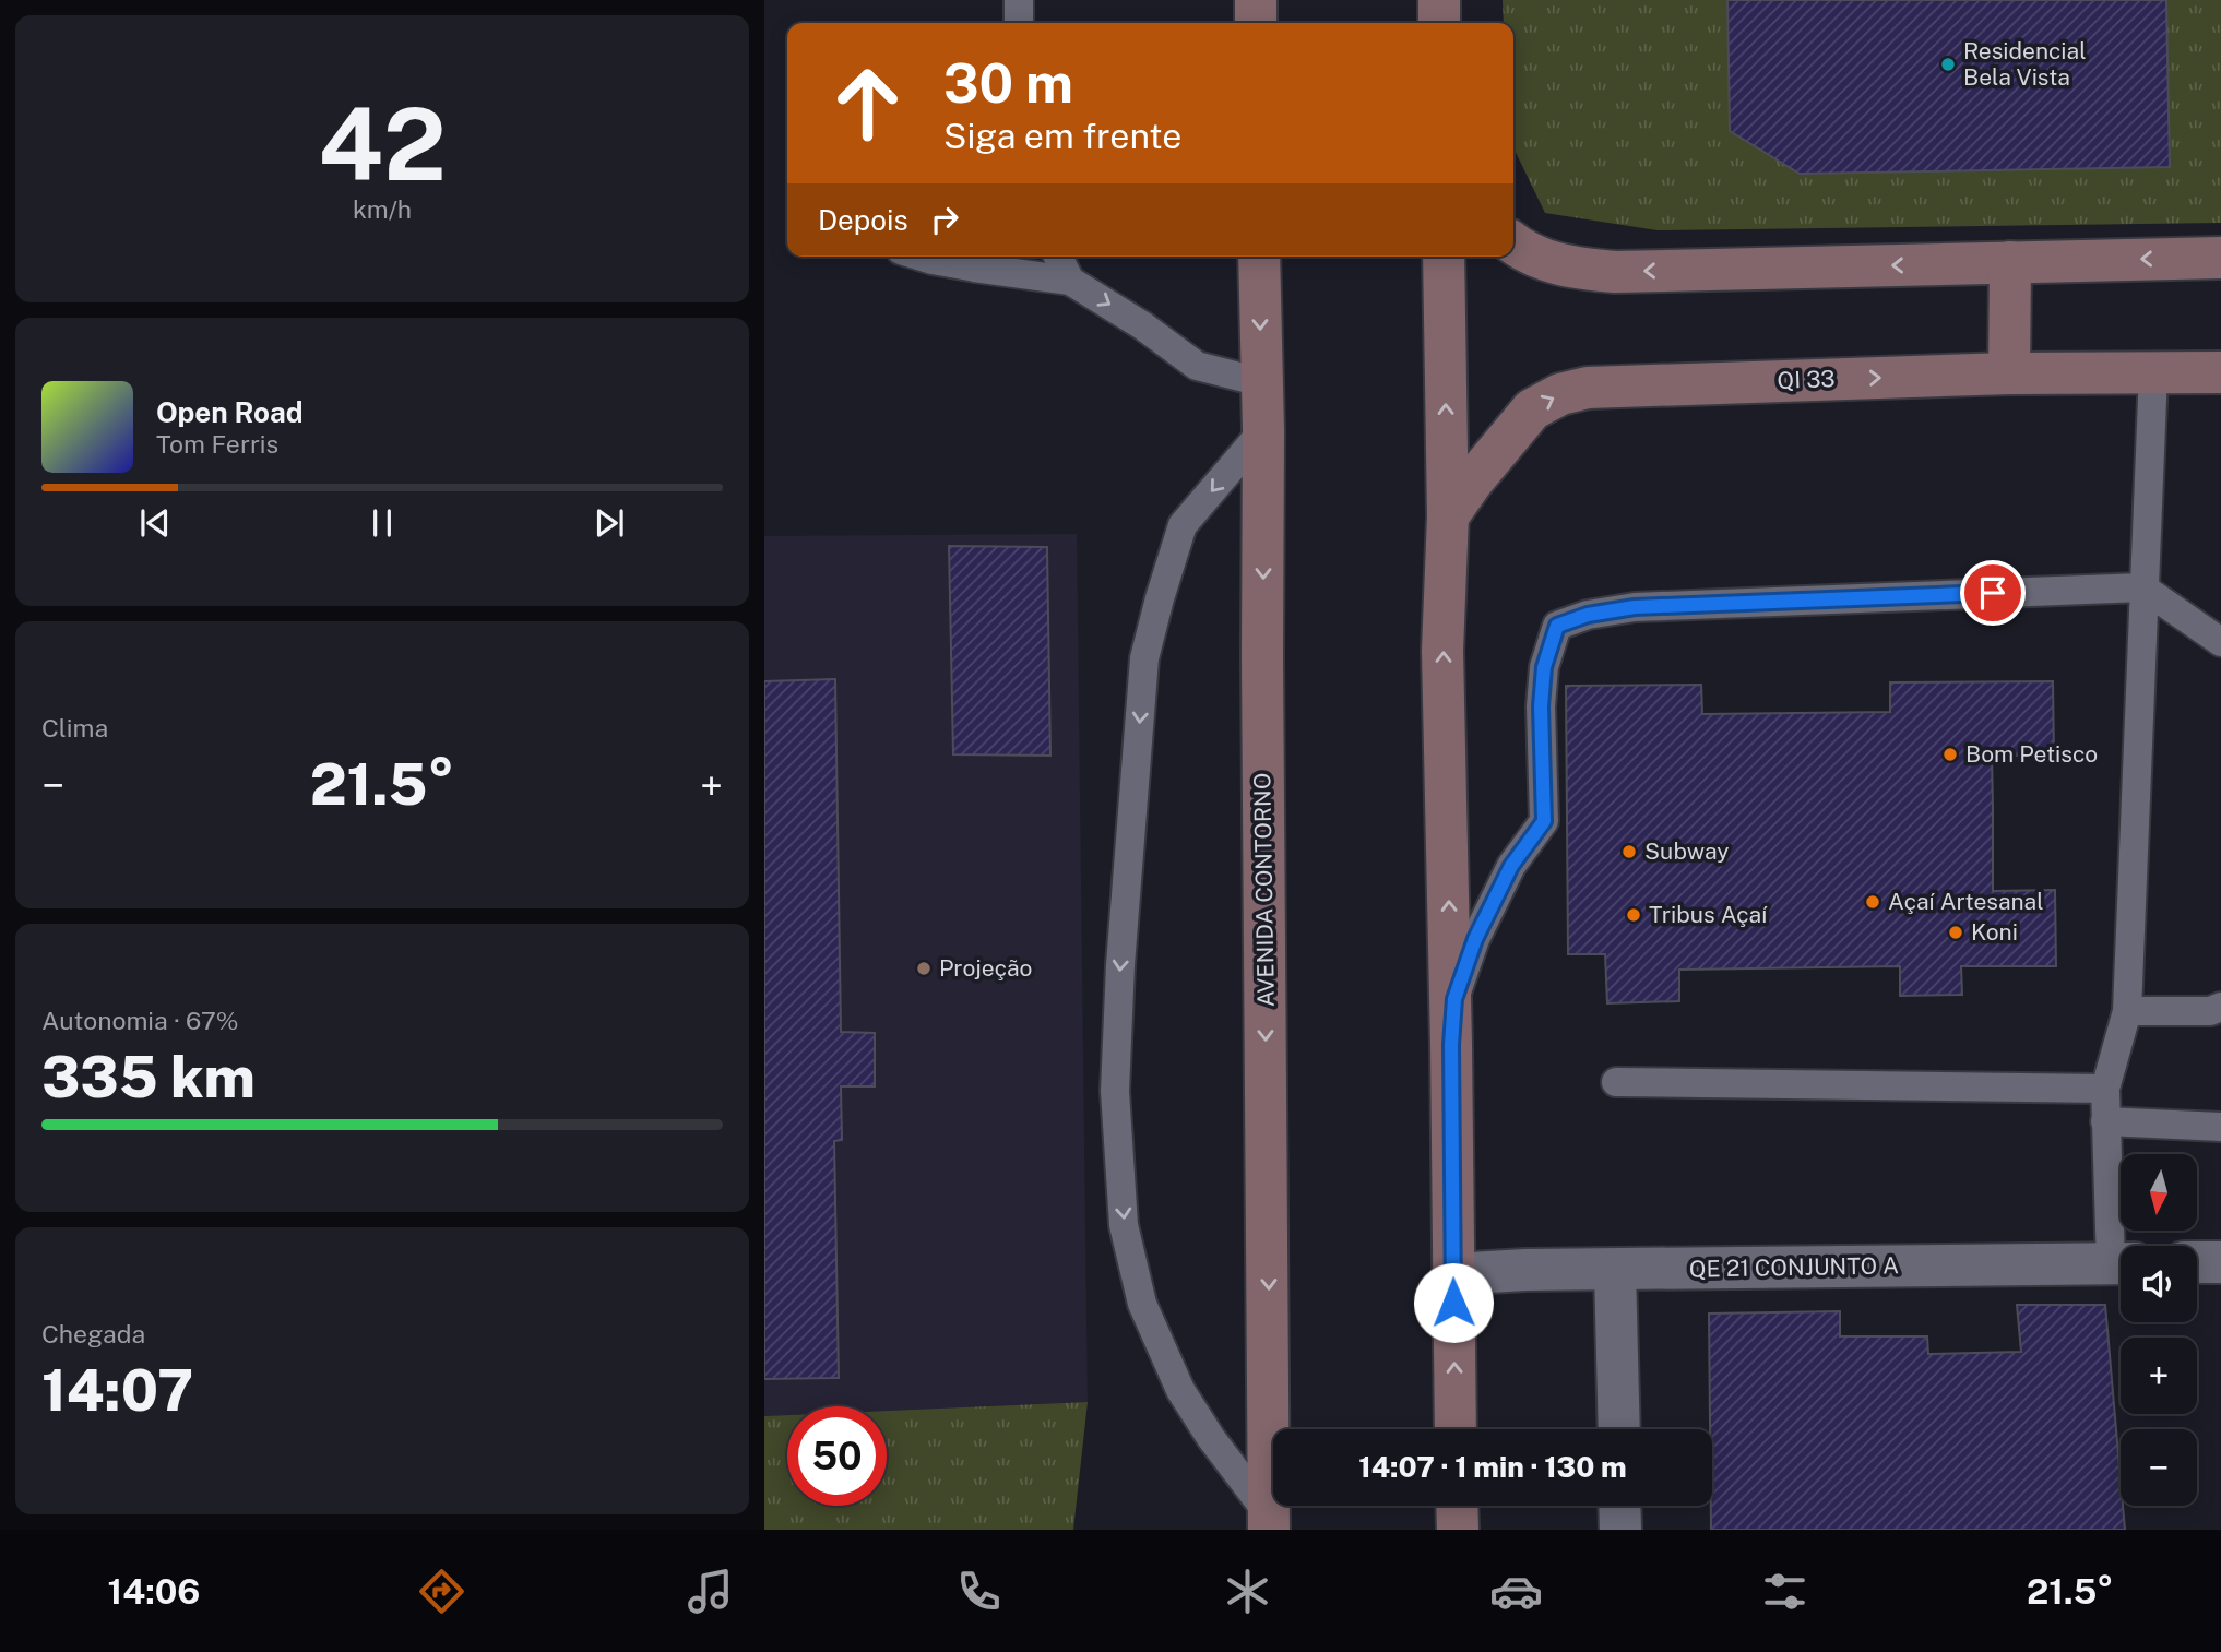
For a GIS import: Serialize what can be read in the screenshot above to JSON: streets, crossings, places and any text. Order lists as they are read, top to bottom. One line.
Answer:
{"streets":{"main road":["QI 33","AVENIDA CONTORNO"],"street":["QE 21 CONJUNTO A"]},"places":["Residencial Bela Vista","Bom Petisco","Subway","Açaí Artesanal","Tribus Açaí","Koni","Projeção"],"north":"bottom","page":{"tile":[["42","km/h"],"Clima",["Autonomia · 67%","335 km"],["Chegada","14:07"]],"turn":["30 m","Siga em frente"],"then":"Depois","song":["Open Road","Tom Ferris"],"heat":["−","21.5°","+"],"map_buttons":["+","−"],"limit":"50","trip":"14:07 · 1 min · 130 m","tabs":["14:06","21.5°"]}}
